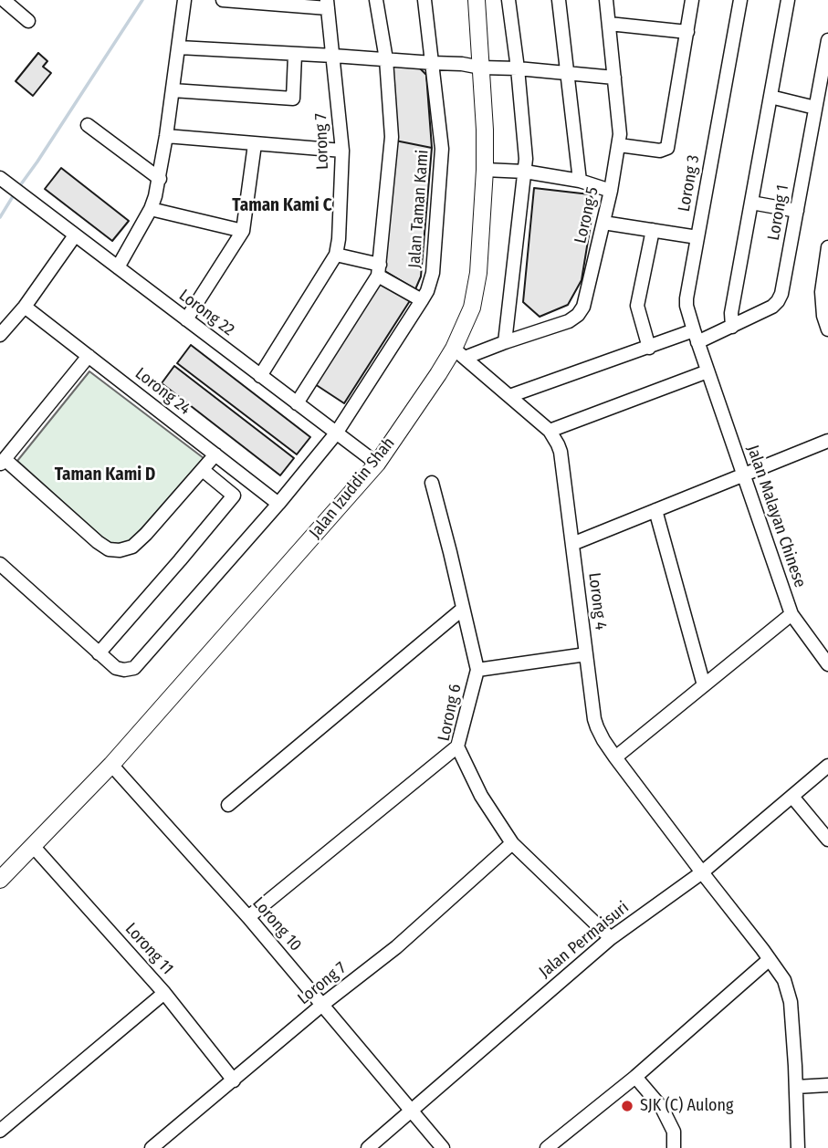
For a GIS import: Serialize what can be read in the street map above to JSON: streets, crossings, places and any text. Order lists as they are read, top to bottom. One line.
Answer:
{"streets":{"main road":["Jalan Izuddin Shah"],"street":["Lorong 7","Lorong 3","Jalan Taman Kami","Lorong 1","Lorong 5","Lorong 22","Lorong 24","Jalan Malayan Chinese","Lorong 4","Lorong 6","Lorong 10","Jalan Permaisuri","Lorong 11"]},"crossings":[["Lorong 7","Lorong 22"],["Lorong 7","Lorong 6"],["Lorong 7","Lorong 10"],["Lorong 7","Lorong 11"],["Lorong 3","Lorong 1"],["Lorong 3","Jalan Malayan Chinese"],["Jalan Taman Kami","Lorong 22"],["Jalan Taman Kami","Lorong 24"],["Lorong 1","Lorong 4"],["Lorong 5","Jalan Izuddin Shah"],["Lorong 5","Lorong 4"],["Lorong 22","Jalan Izuddin Shah"],["Jalan Izuddin Shah","Lorong 4"],["Jalan Izuddin Shah","Lorong 10"],["Jalan Izuddin Shah","Lorong 11"],["Lorong 4","Jalan Permaisuri"],["Lorong 6","Jalan Permaisuri"],["Lorong 10","Jalan Permaisuri"]],"districts":["Taman Kami C","Taman Kami D"],"places":["SJK (C) Aulong"]}
